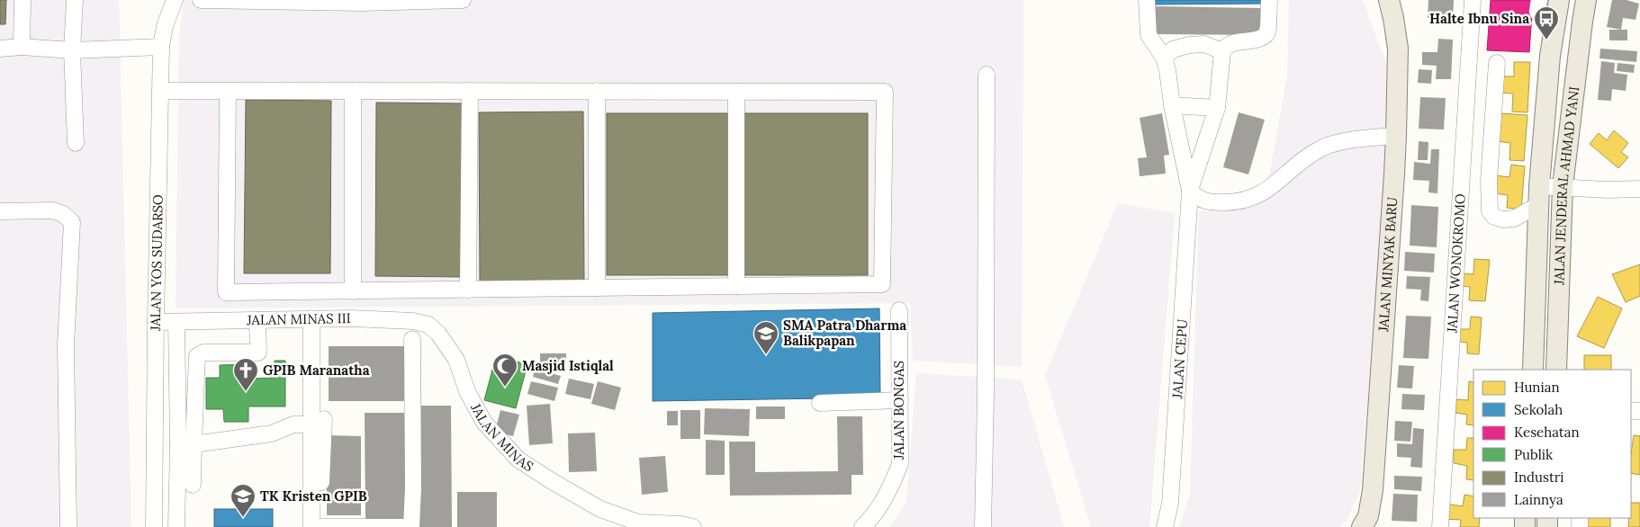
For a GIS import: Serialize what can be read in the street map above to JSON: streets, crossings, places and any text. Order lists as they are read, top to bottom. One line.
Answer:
{"streets":{"main road":["JALAN JENDERAL AHMAD YANI","JALAN MINYAK BARU"],"street":["JALAN YOS SUDARSO","JALAN WONOKROMO","JALAN MINAS III","JALAN CEPU","JALAN BONGAS","JALAN MINAS"]},"crossings":[["JALAN YOS SUDARSO","JALAN MINAS III"],["JALAN MINAS III","JALAN MINAS"]],"places":{"bus stop":["Halte Ibnu Sina"],"school or university":["SMA Patra Dharma Balikpapan","TK Kristen GPIB"],"mosque":["Masjid Istiqlal"],"church":["GPIB Maranatha"]},"legend":["Hunian","Sekolah","Kesehatan","Publik","Industri","Lainnya"]}
